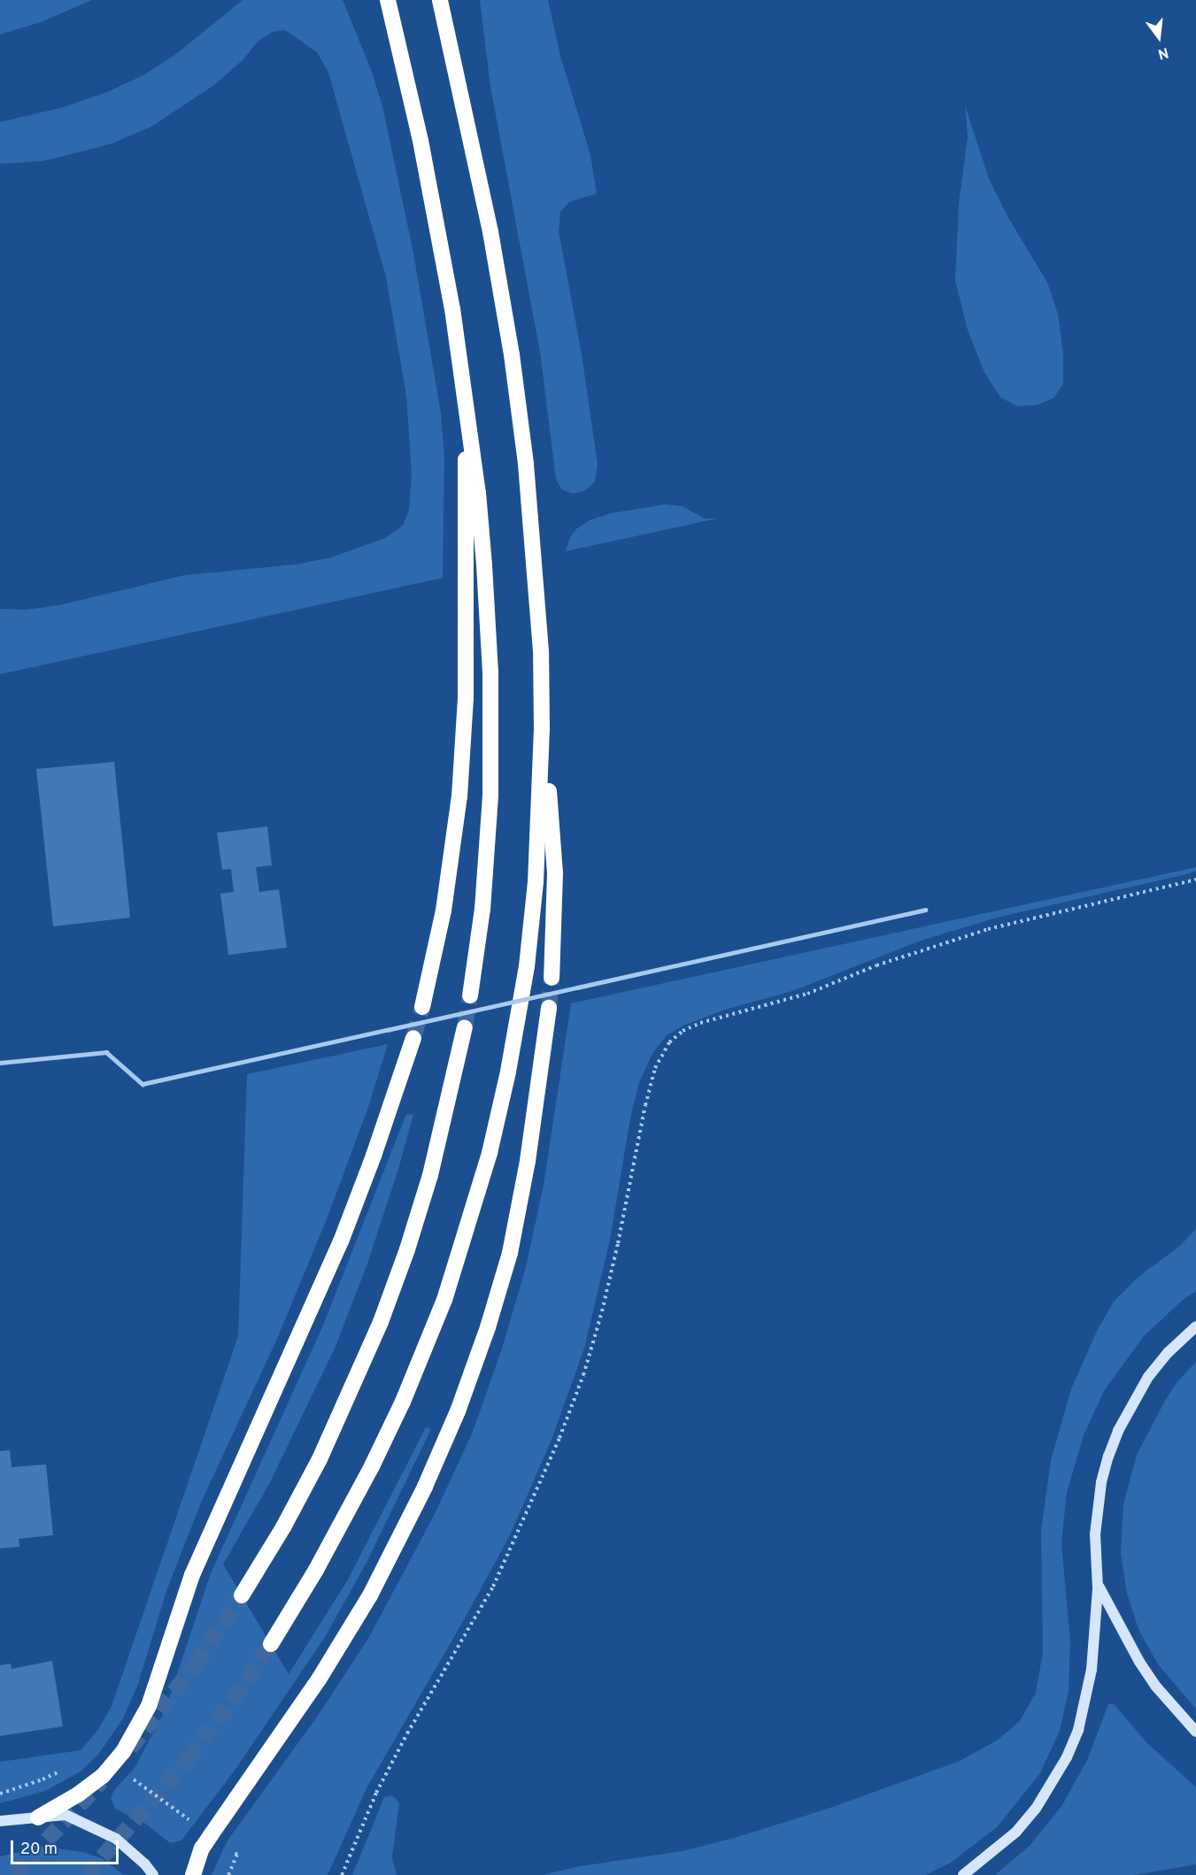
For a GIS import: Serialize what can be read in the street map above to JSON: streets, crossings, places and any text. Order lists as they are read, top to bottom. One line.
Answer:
{"scale_bar":"20 m","north":"bottom"}
